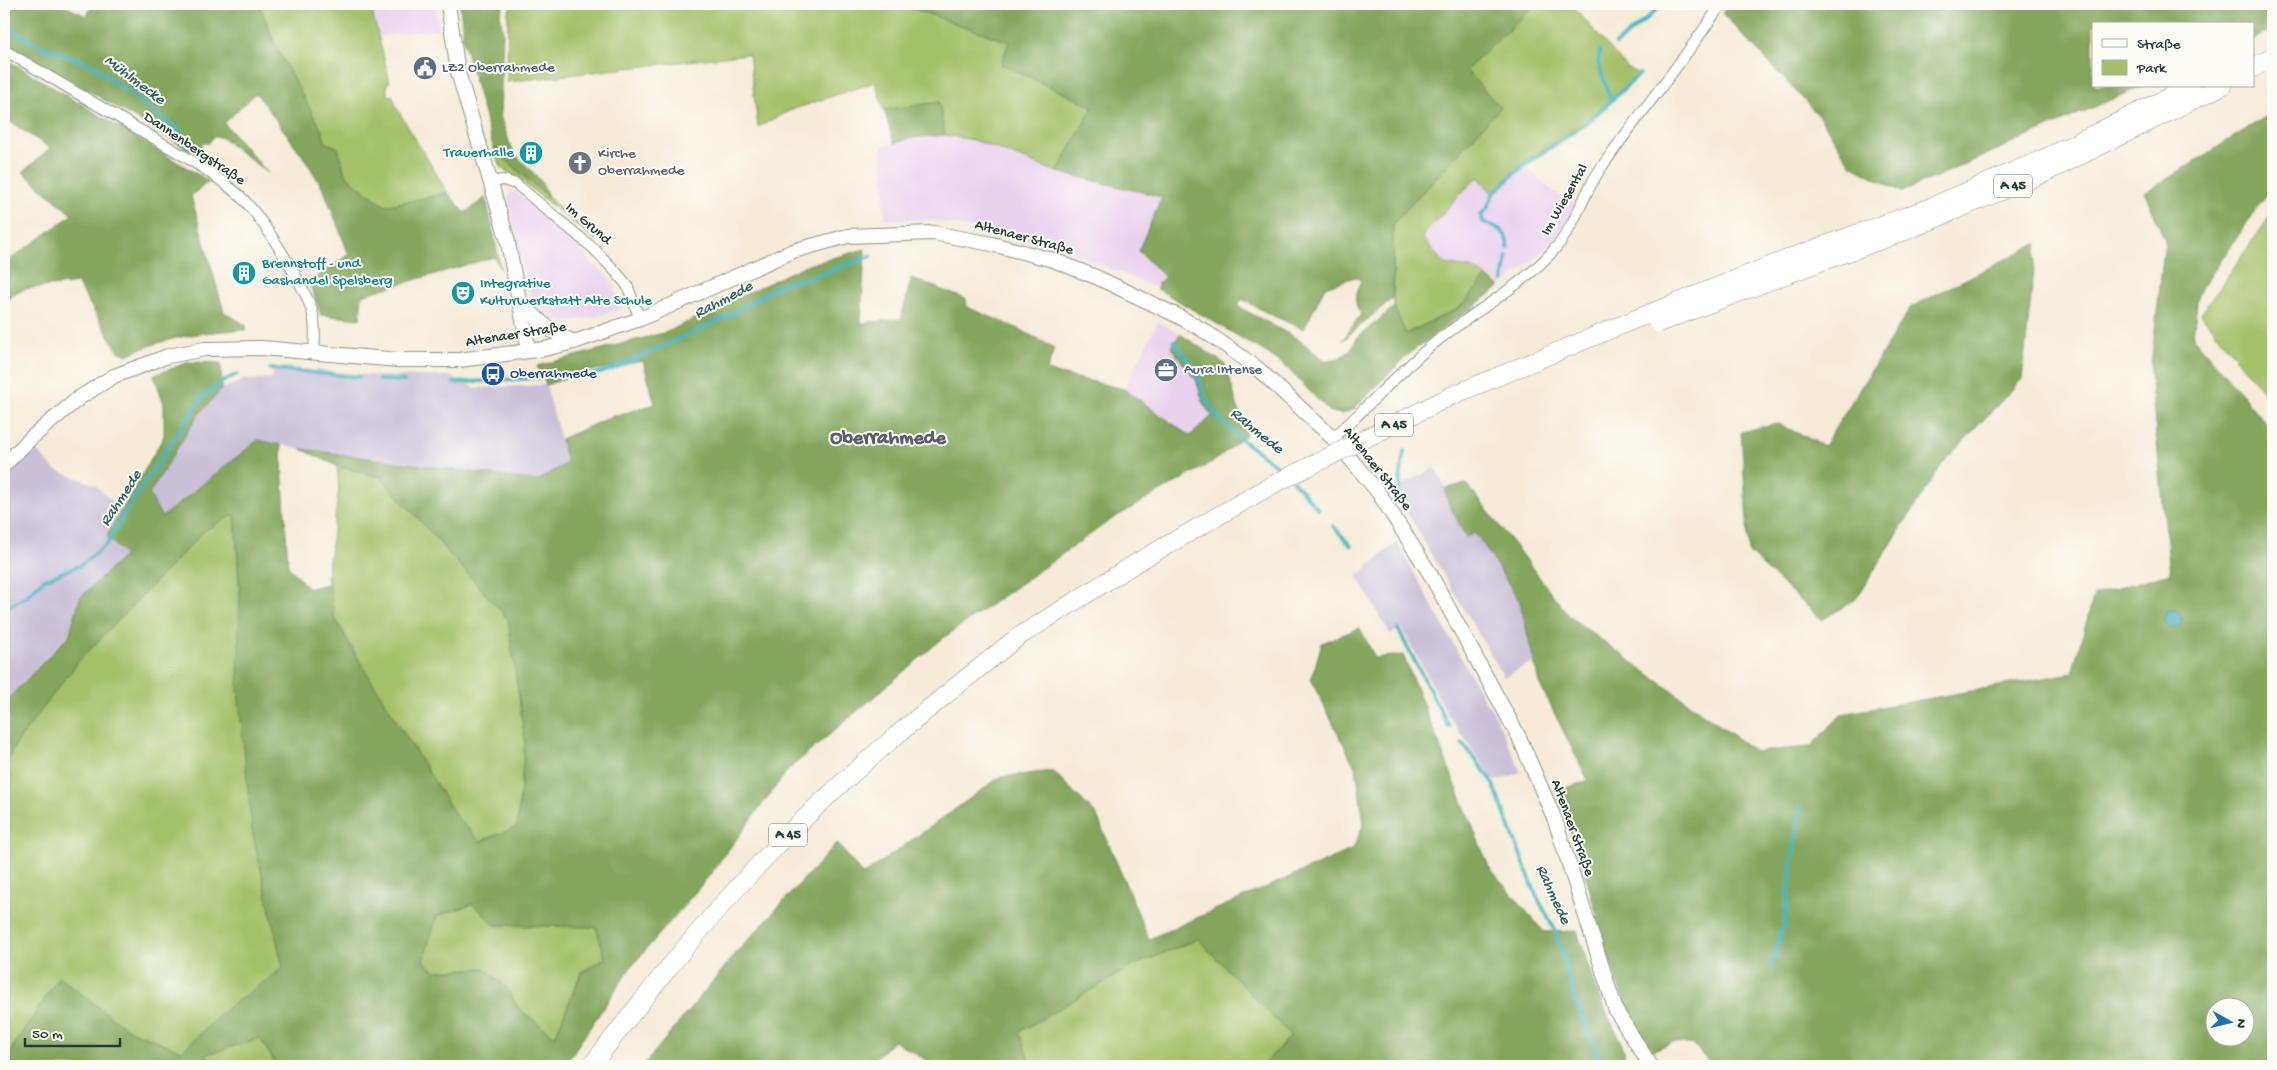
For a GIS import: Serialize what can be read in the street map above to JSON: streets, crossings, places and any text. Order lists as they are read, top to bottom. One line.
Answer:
{"streets":{"highway":["A 45"],"main road":["Altenaer Straße"],"street":["Dannenbergstraße","Im Wiesental","Im Grund"]},"crossings":[["Dannenbergstraße","Altenaer Straße"],["Im Wiesental","Altenaer Straße"],["Im Grund","Altenaer Straße"]],"districts":["Oberrahmede"],"water":["Mühlmecke","Rahmede"],"places":{"public building":["LZ2 Oberrahmede"],"building":["Trauerhalle","Brennstoff - und Gashandel Spelsberg"],"church":["Kirche Oberrahmede"],"theatre":["Integrative Kulturwerkstatt Alte Schule"],"office":["Aura Intense"],"bus stop":["Oberrahmede"]},"legend":["Straße","Park"],"scale_bar":"50 m","north":"right"}
